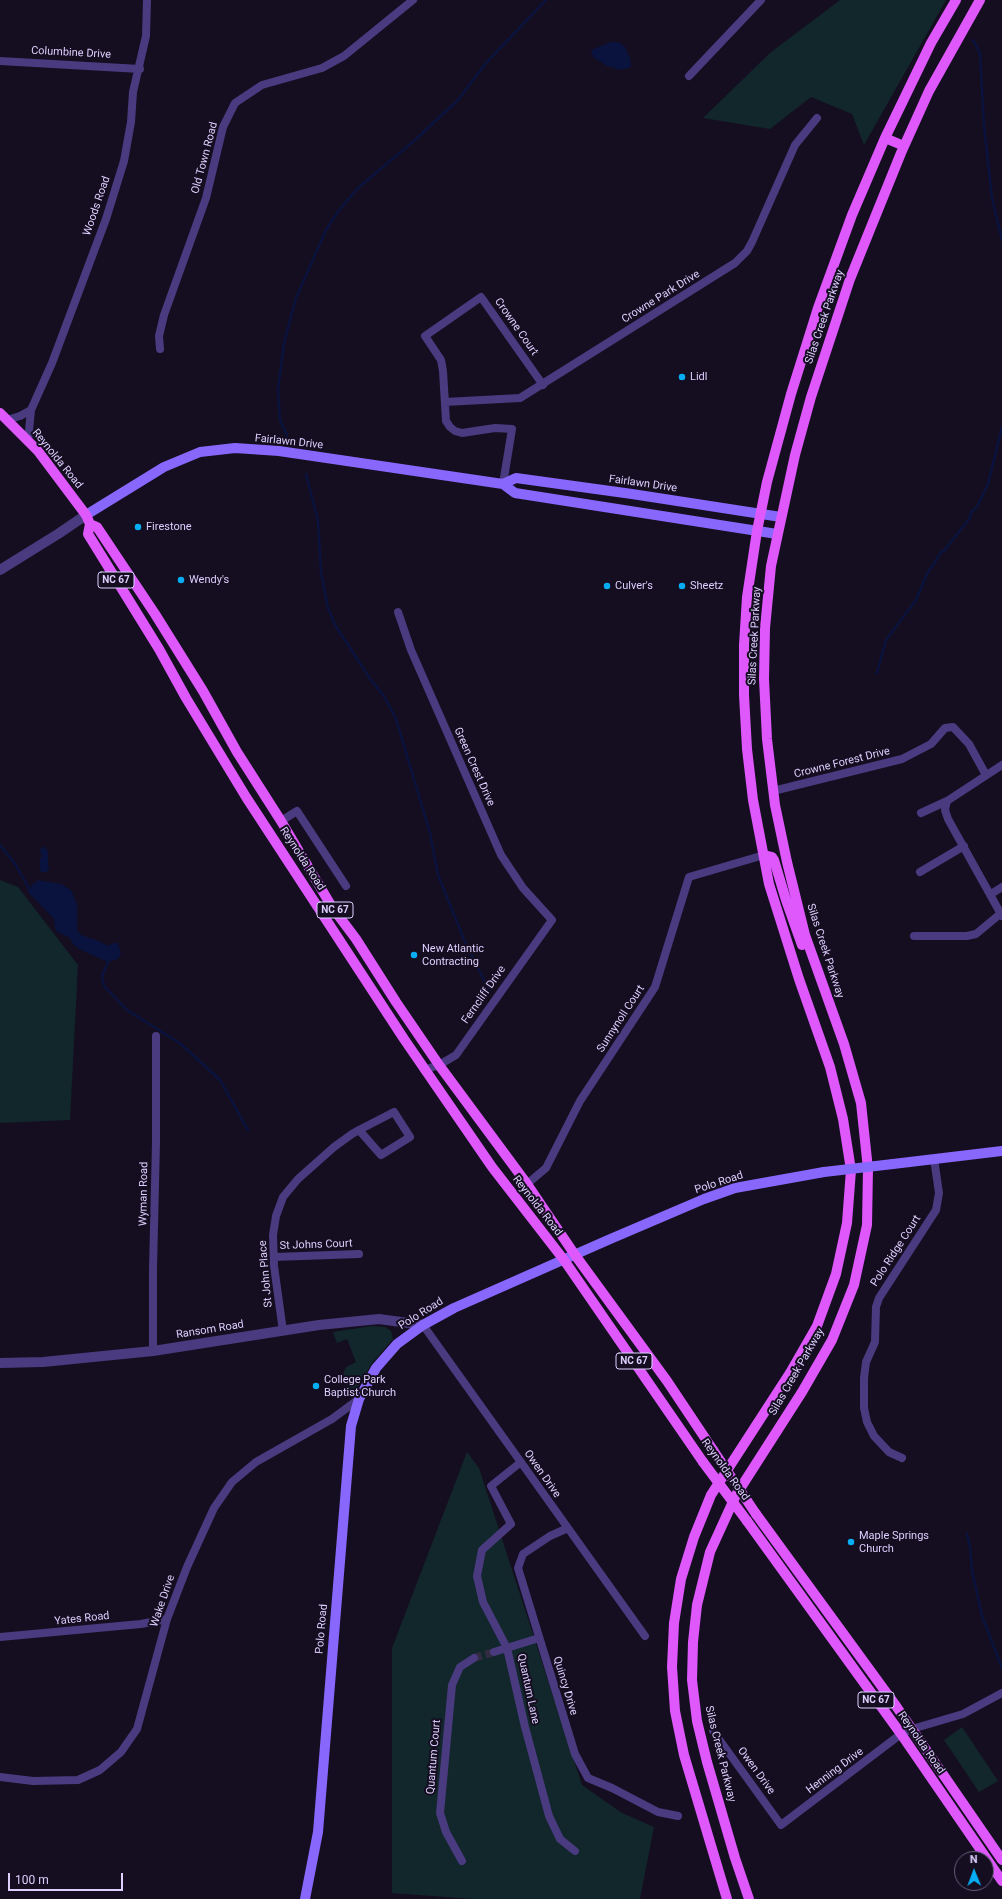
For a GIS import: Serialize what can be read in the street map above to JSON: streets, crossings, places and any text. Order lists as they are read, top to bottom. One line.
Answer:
{"streets":{"main road":["Silas Creek Parkway","Fairlawn Drive","Reynolda Road","NC 67","Polo Road"],"street":["Columbine Drive","Old Town Road","Woods Road","Crowne Park Drive","Crowne Court","Crowne Forest Drive","Green Crest Drive","Ferncliff Drive","Sunnynoll Court","Wyman Road","St Johns Court","Polo Ridge Court","St John Place","Ransom Road","Owen Drive","Wake Drive","Yates Road","Quincy Drive","Quantum Lane","Quantum Court","Henning Drive"]},"crossings":[["Columbine Drive","Woods Road"],["Woods Road","Reynolda Road"],["Crowne Park Drive","Crowne Court"],["Silas Creek Parkway","Fairlawn Drive"],["Silas Creek Parkway","Crowne Forest Drive"],["Silas Creek Parkway","Sunnynoll Court"],["Fairlawn Drive","Reynolda Road"],["Reynolda Road","Ferncliff Drive"],["Reynolda Road","Sunnynoll Court"],["Reynolda Road","Polo Road"],["Reynolda Road","Henning Drive"],["Green Crest Drive","Ferncliff Drive"],["Polo Road","Polo Ridge Court"],["Polo Road","Ransom Road"],["Polo Road","Owen Drive"],["Polo Road","Wake Drive"],["Wyman Road","Ransom Road"],["St Johns Court","St John Place"],["St John Place","Ransom Road"],["Ransom Road","Owen Drive"],["Owen Drive","Quincy Drive"],["Owen Drive","Quantum Lane"],["Owen Drive","Henning Drive"],["Wake Drive","Yates Road"]],"places":["Lidl","Firestone","Wendy's","Culver's","Sheetz","New Atlantic Contracting","College Park Baptist Church","Maple Springs Church"],"scale_bar":"100 m","north":"top"}
